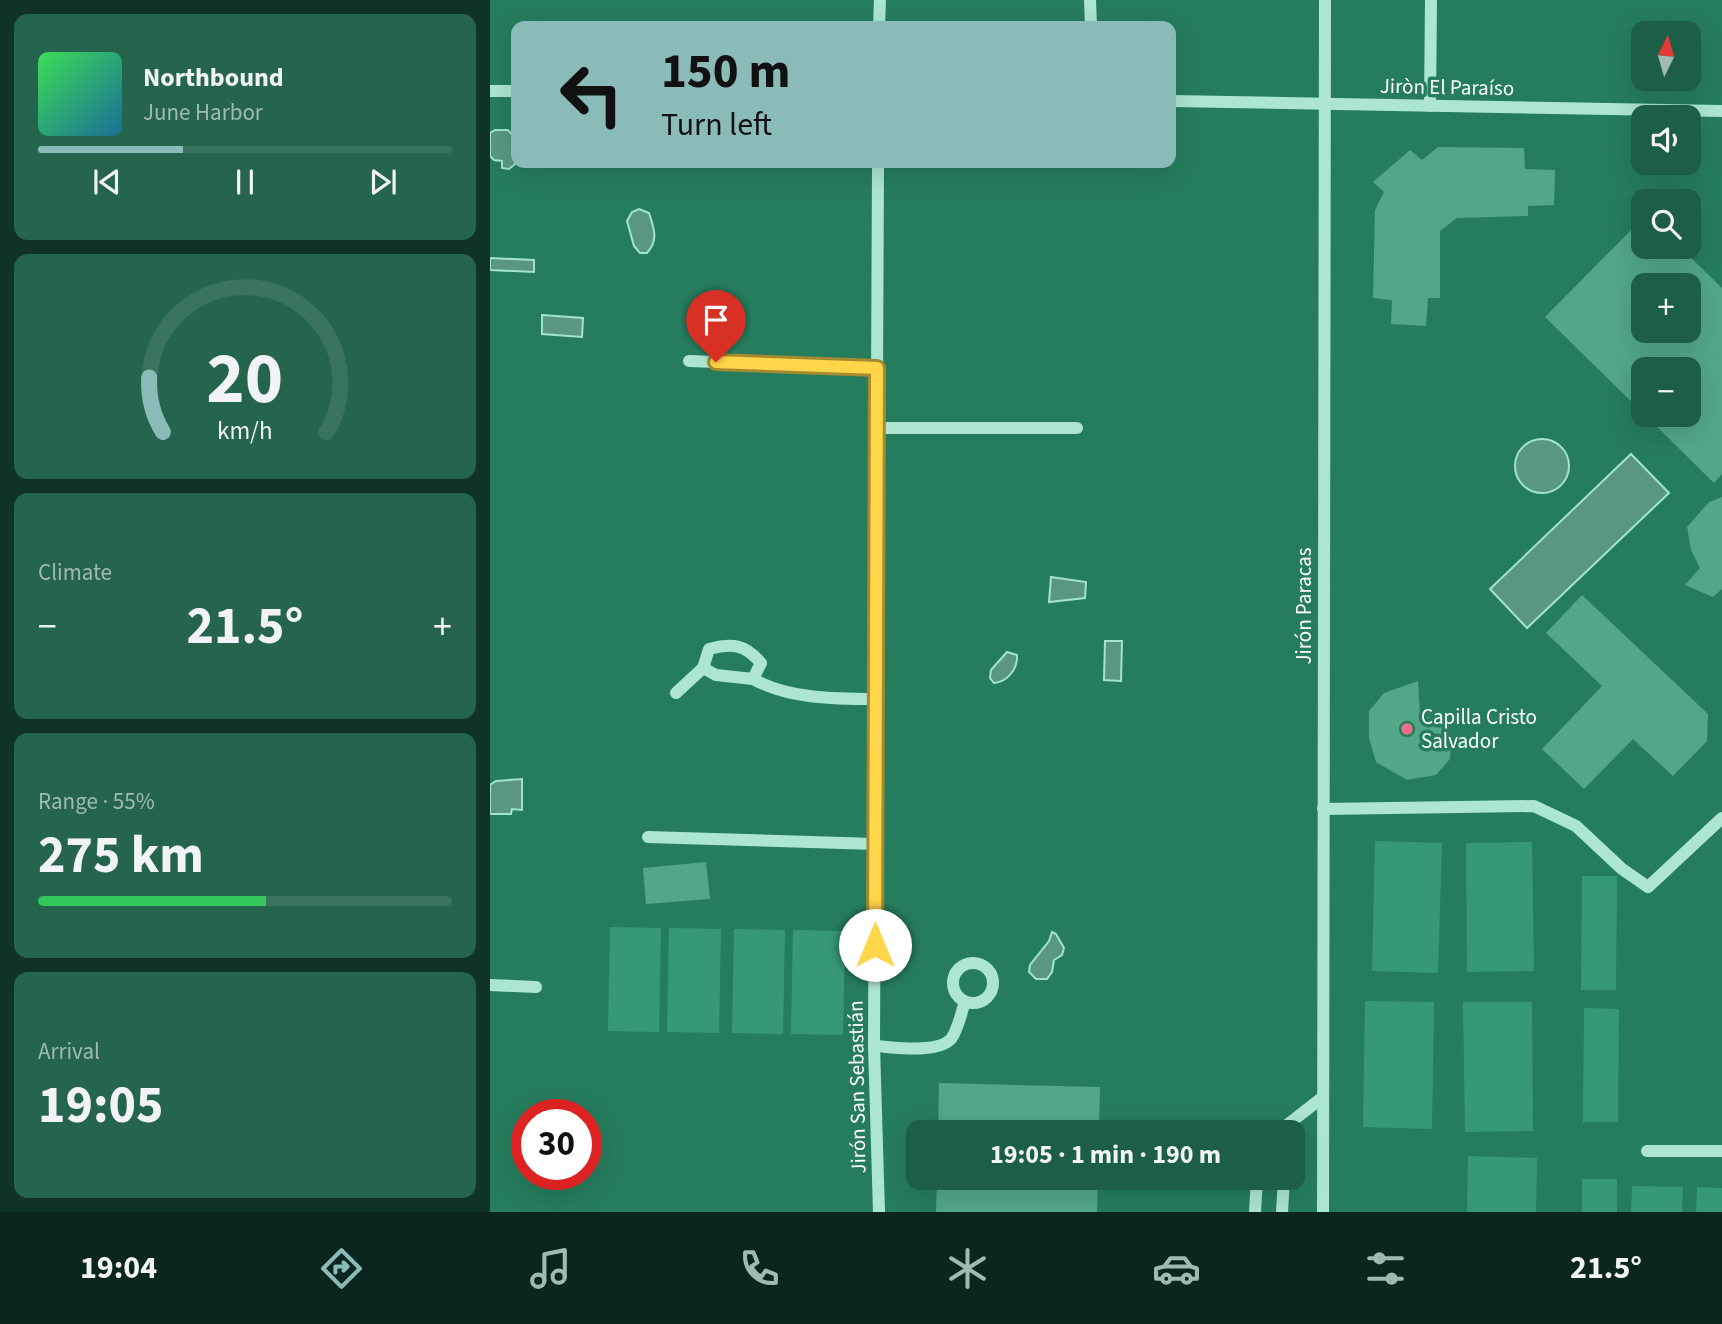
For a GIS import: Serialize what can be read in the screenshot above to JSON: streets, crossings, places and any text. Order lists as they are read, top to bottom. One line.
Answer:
{"streets":{"street":["Jiròn El Paraíso","Jirón Paracas","Jirón San Sebastián"]},"crossings":[["Jiròn El Paraíso","Jirón Paracas"]],"places":["Capilla Cristo Salvador"],"north":"top","page":{"map_buttons":["+","−"],"turn":["150 m","Turn left"],"song":["Northbound","June Harbor"],"tile":["Climate",["Range · 55%","275 km"],["Arrival","19:05"]],"heat":["−","21.5°","+"],"limit":"30","trip":"19:05 · 1 min · 190 m","tabs":["19:04","21.5°"],"gauge":["20","km/h"]}}
